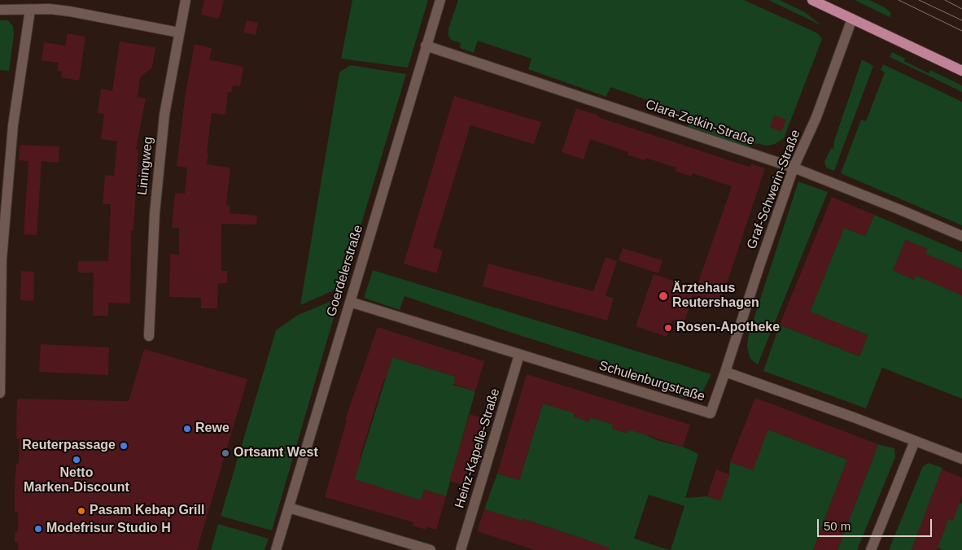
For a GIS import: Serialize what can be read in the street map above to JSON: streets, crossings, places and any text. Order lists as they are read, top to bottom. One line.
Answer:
{"streets":{"street":["Clara-Zetkin-Straße","Liningweg","Graf-Schwerin-Straße","Goerdelerstraße","Schulenburgstraße","Heinz-Kapelle-Straße"]},"crossings":[["Clara-Zetkin-Straße","Graf-Schwerin-Straße"],["Clara-Zetkin-Straße","Goerdelerstraße"],["Graf-Schwerin-Straße","Schulenburgstraße"],["Goerdelerstraße","Schulenburgstraße"],["Schulenburgstraße","Heinz-Kapelle-Straße"]],"places":["Ärztehaus Reutershagen","Rosen-Apotheke","Rewe","Reuterpassage","Ortsamt West","Netto Marken-Discount","Pasam Kebap Grill","Modefrisur Studio H"],"scale_bar":"50 m"}
